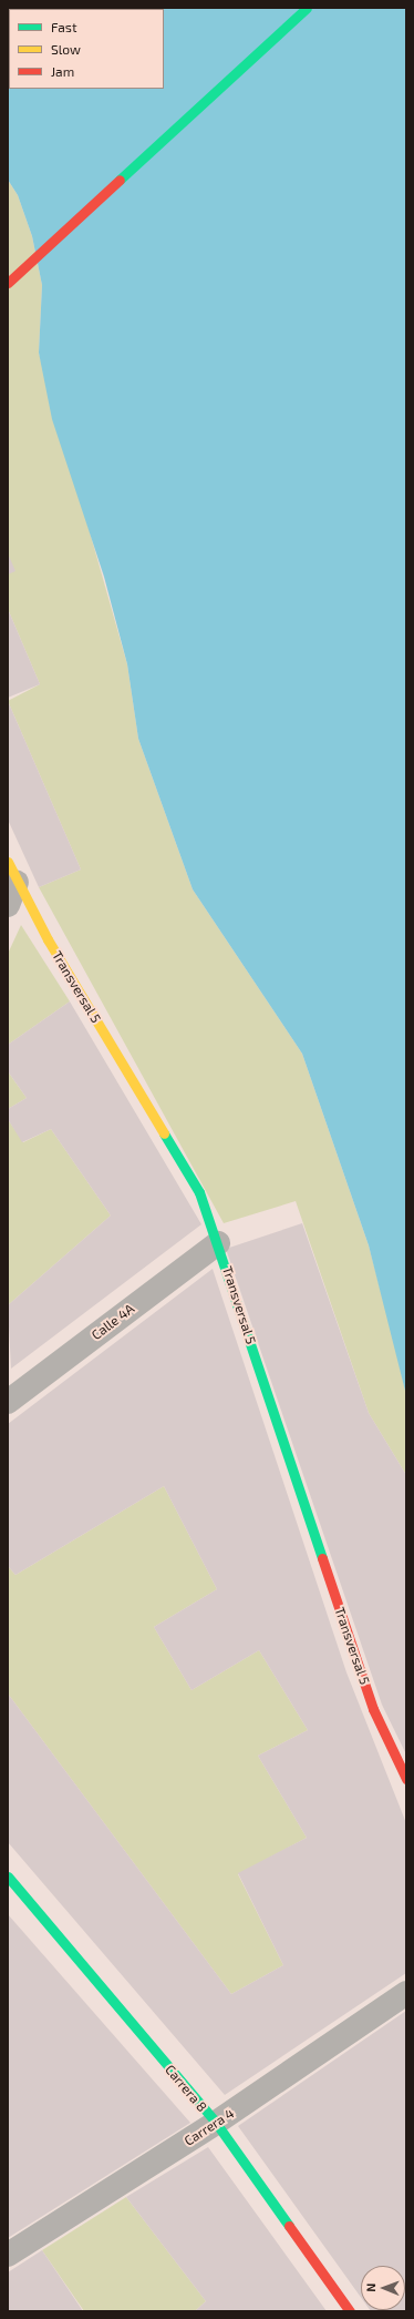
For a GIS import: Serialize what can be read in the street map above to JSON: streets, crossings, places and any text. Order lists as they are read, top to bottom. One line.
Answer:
{"streets":{"street":["Transversal 5","Calle 4A","Carrera 8","Carrera 4"]},"crossings":[["Transversal 5","Calle 4A"],["Carrera 8","Carrera 4"]],"legend":["Fast","Slow","Jam"],"north":"left"}
